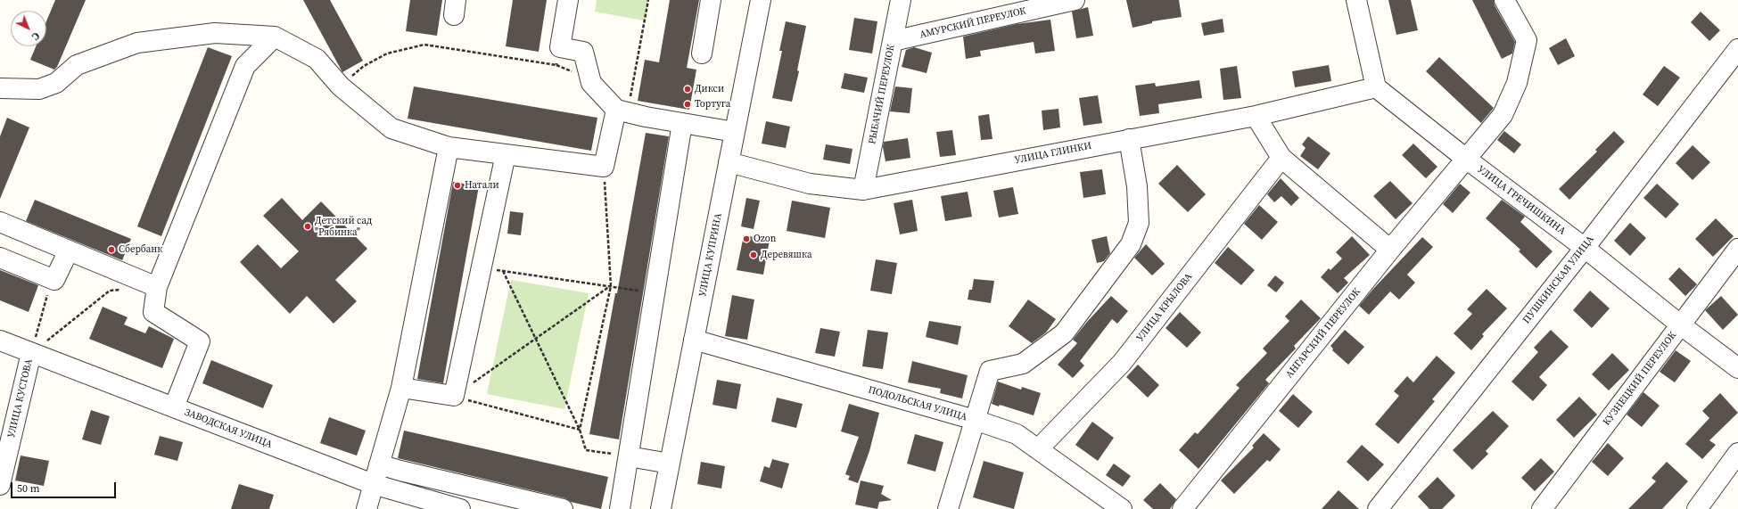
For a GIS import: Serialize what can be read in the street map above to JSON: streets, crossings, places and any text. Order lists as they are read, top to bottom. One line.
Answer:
{"streets":{"street":["АМУРСКИЙ ПЕРЕУЛОК","РЫБАЧИЙ ПЕРЕУЛОК","УЛИЦА ГЛИНКИ","УЛИЦА ГРЕЧИШКИНА","УЛИЦА КУПРИНА","ПУШКИНСКАЯ УЛИЦА","УЛИЦА КРЫЛОВА","АНГАРСКИЙ ПЕРЕУЛОК","КУЗНЕЦКИЙ ПЕРЕУЛОК","УЛИЦА КУСТОВА","ПОДОЛЬСКАЯ УЛИЦА","ЗАВОДСКАЯ УЛИЦА"]},"crossings":[["АМУРСКИЙ ПЕРЕУЛОК","РЫБАЧИЙ ПЕРЕУЛОК"],["РЫБАЧИЙ ПЕРЕУЛОК","УЛИЦА ГЛИНКИ"],["УЛИЦА ГЛИНКИ","УЛИЦА ГРЕЧИШКИНА"],["УЛИЦА ГЛИНКИ","УЛИЦА КУПРИНА"],["УЛИЦА ГРЕЧИШКИНА","ПУШКИНСКАЯ УЛИЦА"],["УЛИЦА ГРЕЧИШКИНА","АНГАРСКИЙ ПЕРЕУЛОК"],["УЛИЦА ГРЕЧИШКИНА","КУЗНЕЦКИЙ ПЕРЕУЛОК"],["УЛИЦА КУПРИНА","ПОДОЛЬСКАЯ УЛИЦА"],["УЛИЦА КРЫЛОВА","ПОДОЛЬСКАЯ УЛИЦА"],["УЛИЦА КУСТОВА","ЗАВОДСКАЯ УЛИЦА"]],"places":["Дикси","Тортуга","Натали","Детский сад \"Рябинка\"","Ozon","Сбербанк","Деревяшка"],"scale_bar":"50 m","north":"bottom right"}
